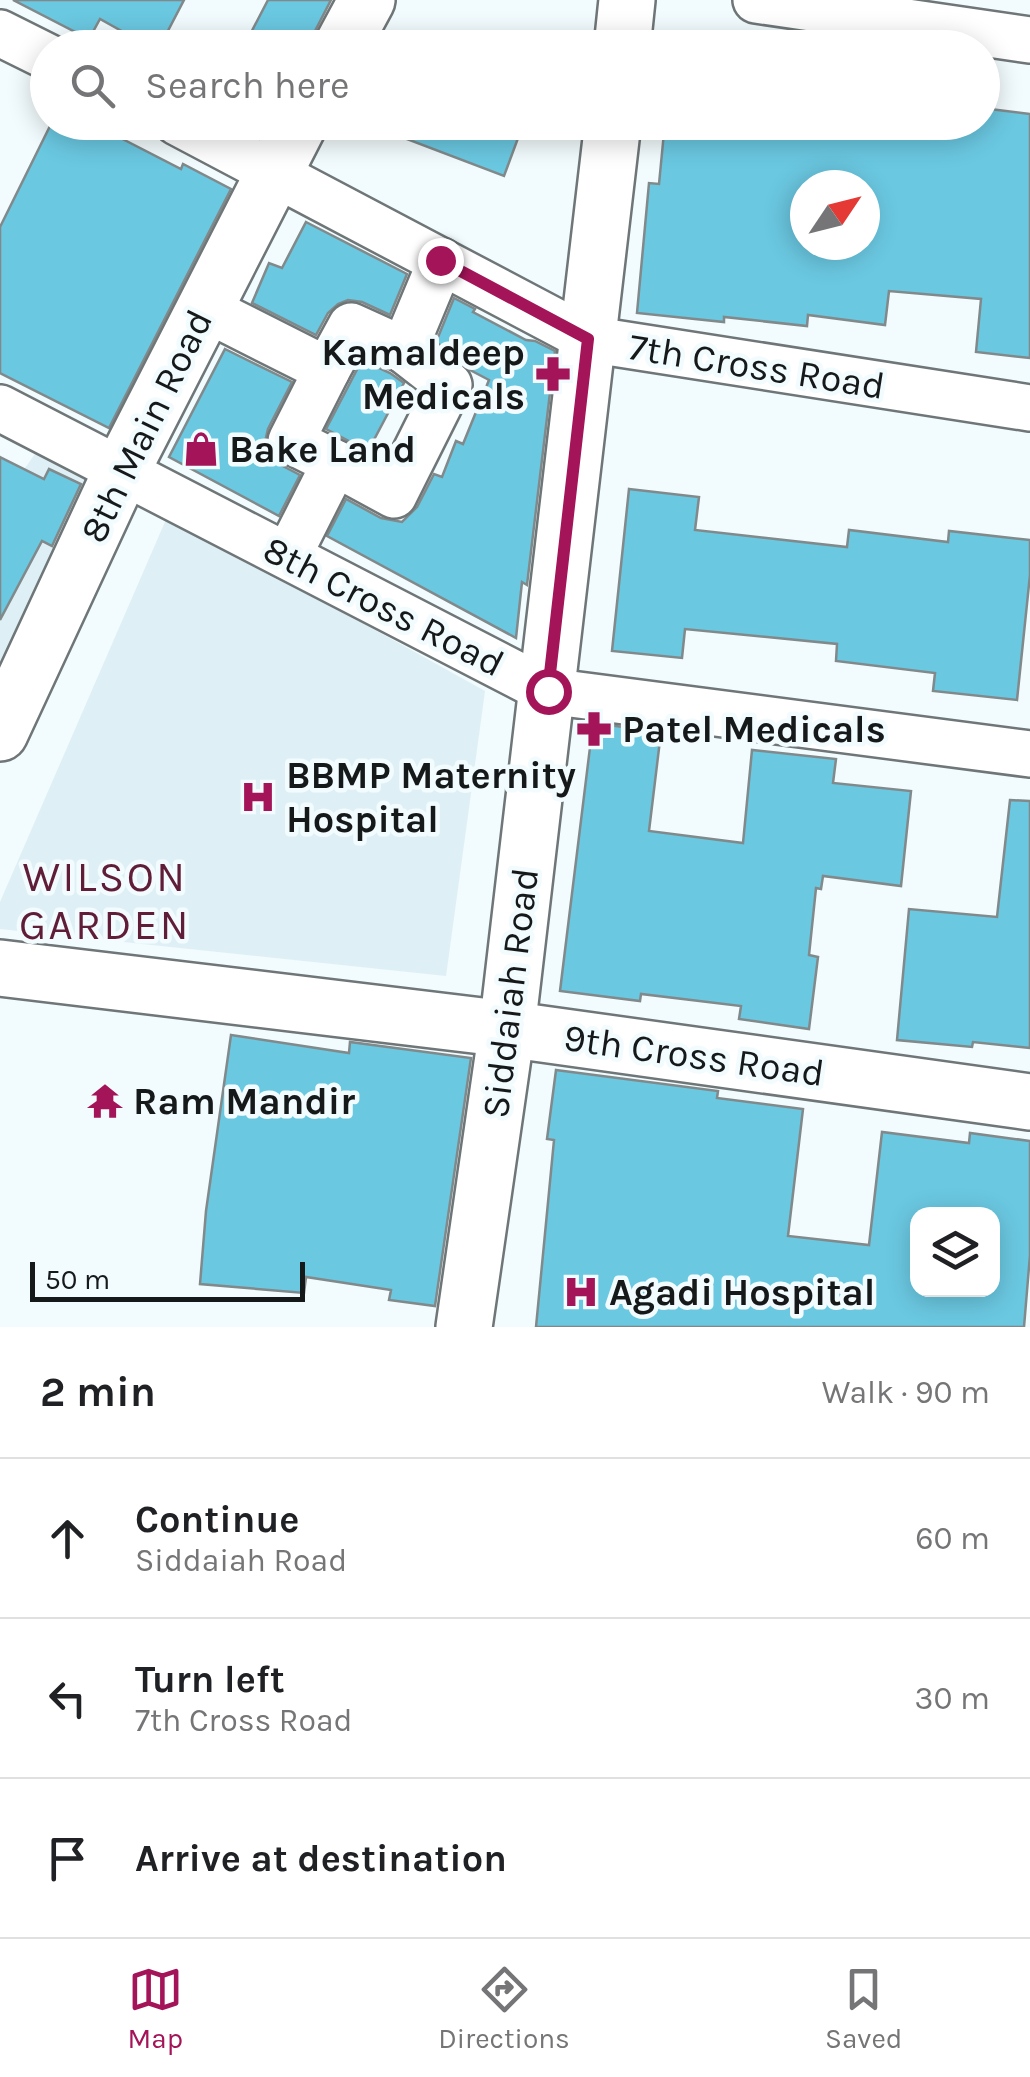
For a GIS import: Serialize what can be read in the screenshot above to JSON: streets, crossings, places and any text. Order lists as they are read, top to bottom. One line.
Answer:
{"streets":{"street":["7th Cross Road","8th Main Road","8th Cross Road","Siddaiah Road","9th Cross Road"]},"crossings":[["7th Cross Road","8th Main Road"],["7th Cross Road","Siddaiah Road"],["8th Main Road","8th Cross Road"],["8th Cross Road","Siddaiah Road"],["Siddaiah Road","9th Cross Road"]],"districts":["WILSON GARDEN"],"places":{"pharmacy":["Kamaldeep Medicals","Patel Medicals"],"shop":["Bake Land"],"hospital":["BBMP Maternity Hospital","Agadi Hospital"],"temple":["Ram Mandir"]},"scale_bar":"50 m","north":"top right","page":{"search":"Search here","scale":"50 m","heading":["2 min","Walk · 90 m"],"list":[["Continue","Siddaiah Road","60 m"],["Turn left","7th Cross Road","30 m"],"Arrive at destination"],"nav":["Map","Directions","Saved"]}}
